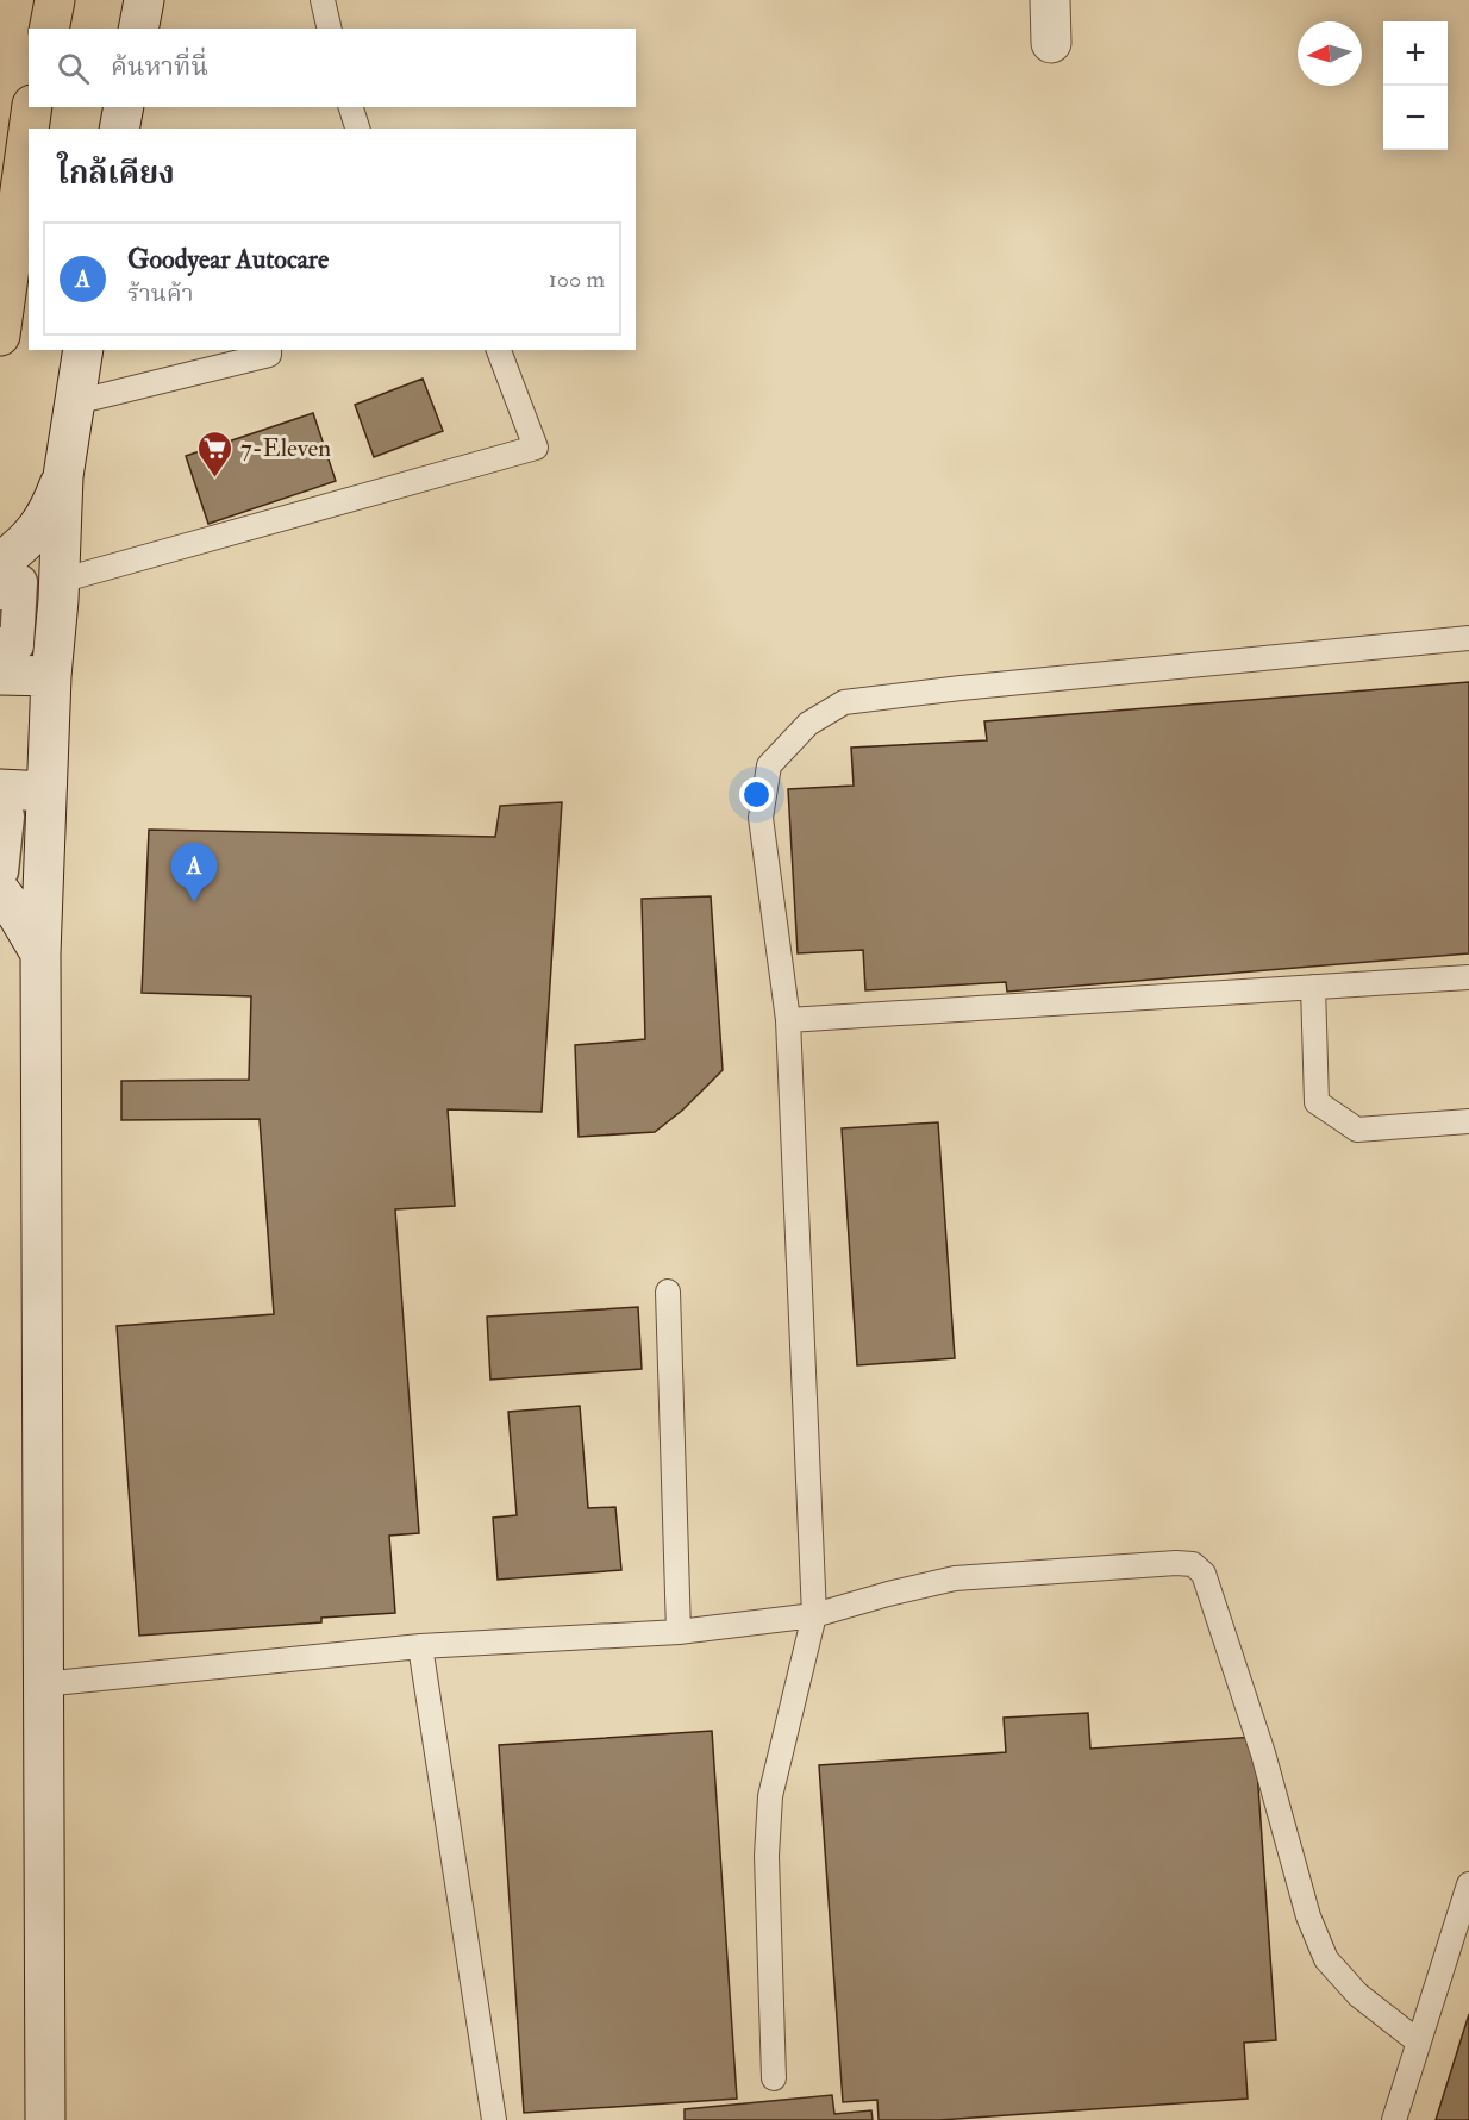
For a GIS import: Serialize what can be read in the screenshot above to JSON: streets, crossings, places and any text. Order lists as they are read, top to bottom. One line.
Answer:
{"places":{"supermarket":["7-Eleven"]},"north":"left","page":{"map_buttons":["+","−"],"search":"ค้นหาที่นี่","heading":"ใกล้เคียง","list":[{"mark":"A","name":"Goodyear Autocare","note":"ร้านค้า","value":"100 m"}],"pins":"A"}}
